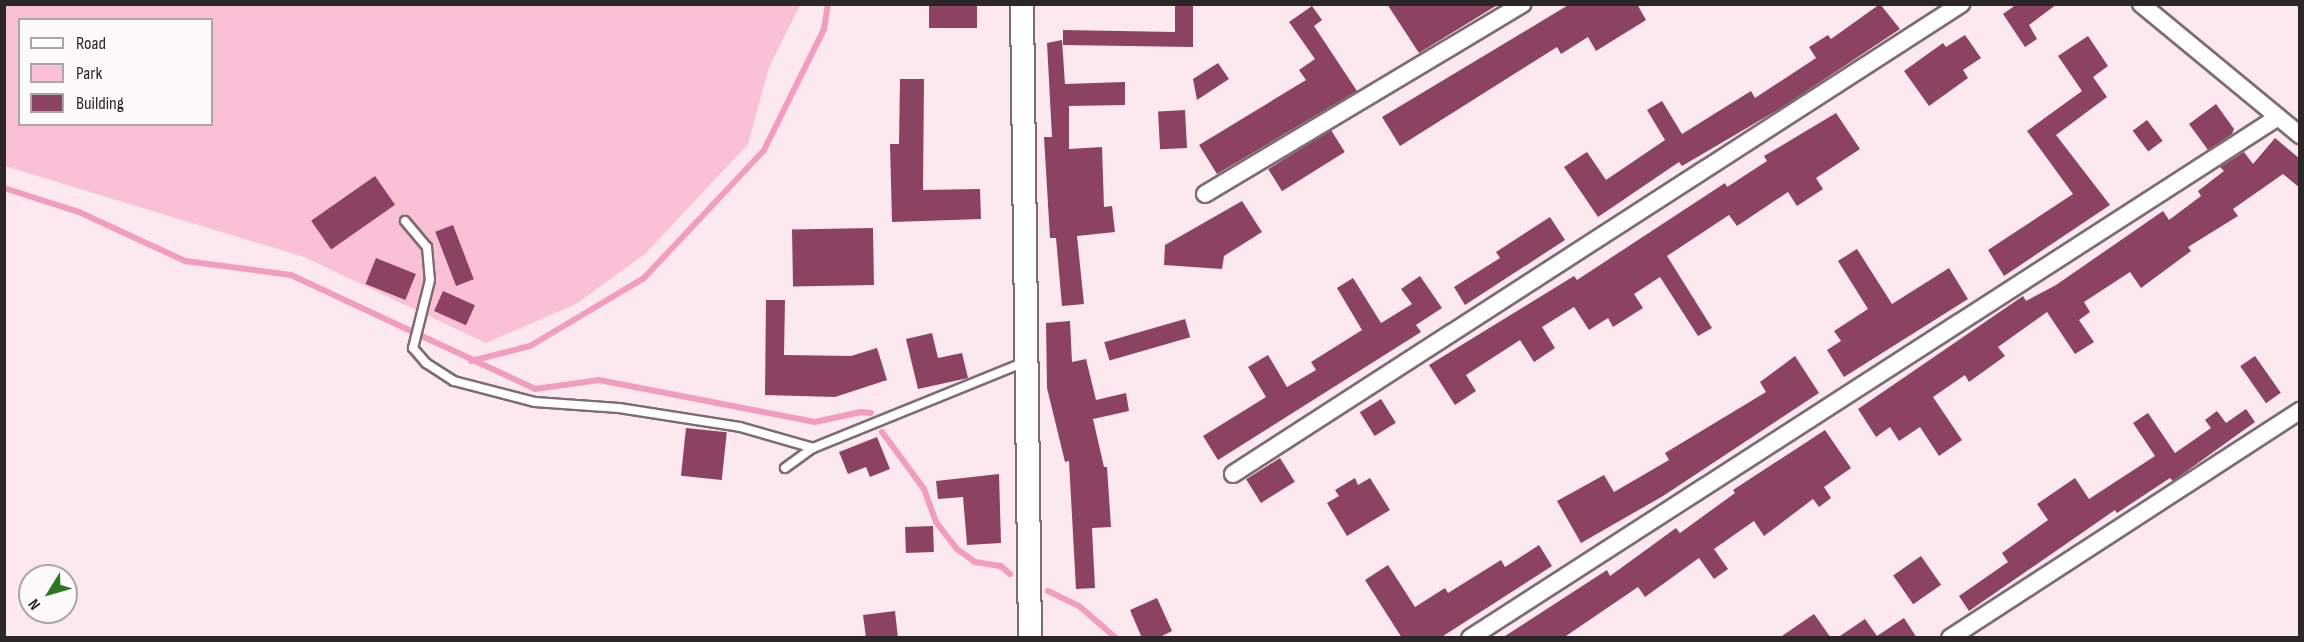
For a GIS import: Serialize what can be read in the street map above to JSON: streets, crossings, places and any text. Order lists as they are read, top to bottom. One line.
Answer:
{"legend":["Road","Park","Building"],"north":"bottom left"}
